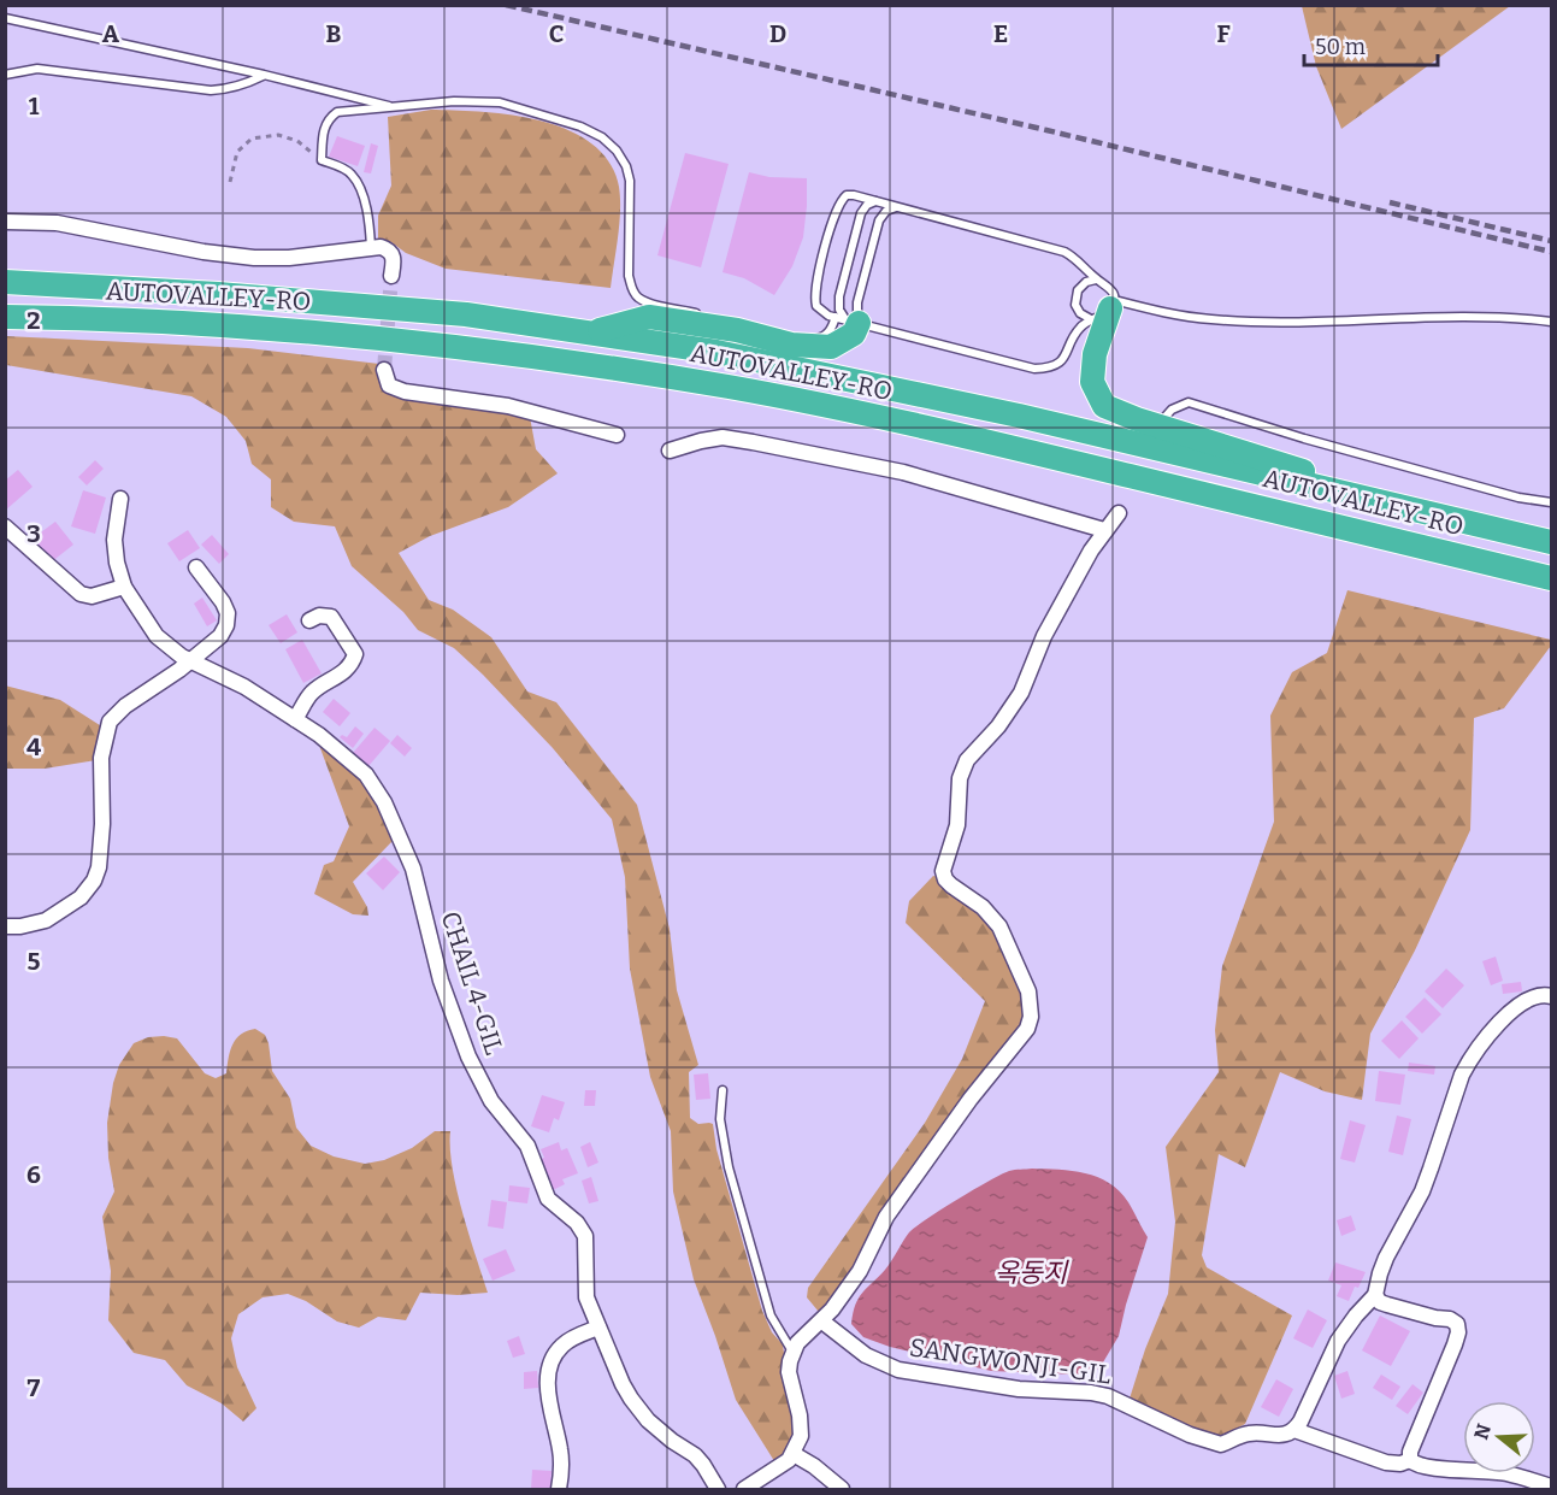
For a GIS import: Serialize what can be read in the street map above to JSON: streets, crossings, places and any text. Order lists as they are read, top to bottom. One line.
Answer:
{"streets":{"highway":["AUTOVALLEY-RO"],"street":["CHAIL 4-GIL","SANGWONJI-GIL"]},"water":["옥동지"],"scale_bar":"50 m","north":"left","grid":{"columns":["A","B","C","D","E","F"],"rows":["1","2","3","4","5","6","7"]}}
